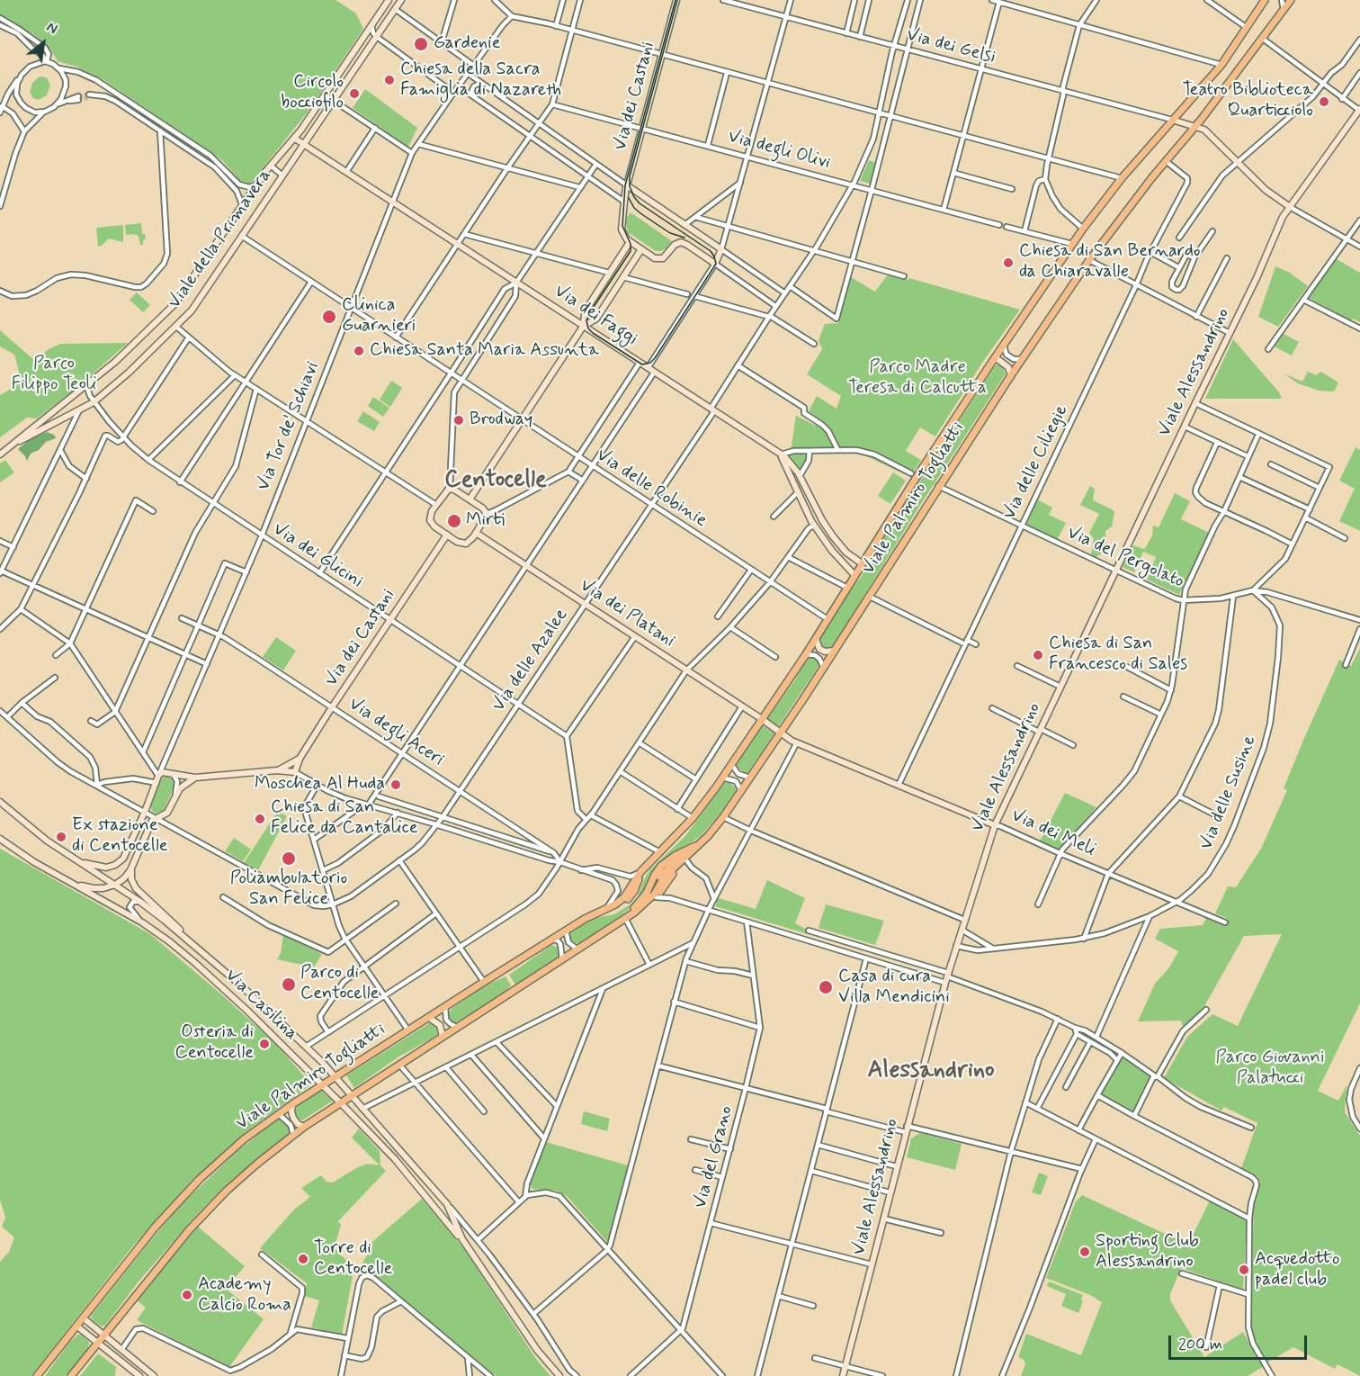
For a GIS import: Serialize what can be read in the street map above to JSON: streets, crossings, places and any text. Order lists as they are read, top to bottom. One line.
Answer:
{"streets":{"main road":["Viale Palmiro Togliatti"],"street":["Via dei Gelsi","Via dei Castani","Via degli Olivi","Viale della Primavera","Via dei Faggi","Viale Alessandrino","Via Tor de' Schiavi","Via delle Ciliegie","Via delle Robinie","Via dei Glicini","Via del Pergolato","Via dei Platani","Via delle Azalee","Via degli Aceri","Via delle Susine","Via dei Meli","Via Casilina","Via del Grano"]},"crossings":[["Via dei Gelsi","Viale Palmiro Togliatti"],["Via dei Gelsi","Via delle Azalee"],["Via dei Castani","Via degli Olivi"],["Via dei Castani","Via dei Glicini"],["Via dei Castani","Via dei Platani"],["Via dei Castani","Via degli Aceri"],["Via degli Olivi","Via delle Azalee"],["Viale della Primavera","Via dei Faggi"],["Viale della Primavera","Via dei Glicini"],["Via dei Faggi","Via Tor de' Schiavi"],["Via dei Faggi","Viale Palmiro Togliatti"],["Via dei Faggi","Via delle Azalee"],["Viale Alessandrino","Via del Pergolato"],["Viale Alessandrino","Via delle Susine"],["Viale Alessandrino","Via dei Meli"],["Via Tor de' Schiavi","Via dei Glicini"],["Via Tor de' Schiavi","Via degli Aceri"],["Via delle Ciliegie","Viale Palmiro Togliatti"],["Via delle Ciliegie","Via del Pergolato"],["Via delle Ciliegie","Via dei Meli"],["Via delle Robinie","Viale Palmiro Togliatti"],["Via delle Robinie","Via delle Azalee"],["Viale Palmiro Togliatti","Via del Pergolato"],["Viale Palmiro Togliatti","Via dei Platani"],["Viale Palmiro Togliatti","Via dei Meli"],["Viale Palmiro Togliatti","Via Casilina"],["Via dei Glicini","Via delle Azalee"],["Via del Pergolato","Via delle Susine"],["Via dei Platani","Via delle Azalee"],["Via dei Platani","Via dei Meli"],["Via delle Azalee","Via degli Aceri"],["Via delle Susine","Via dei Meli"]],"districts":["Centocelle","Alessandrino"],"parks":["Parco Filippo Teoli","Parco Madre Teresa di Calcutta","Parco Giovanni Palatucci"],"places":["Gardenie","Chiesa della Sacra Famiglia di Nazareth","Circolo bocciofilo","Teatro Biblioteca Quarticciolo","Chiesa di San Bernardo da Chiaravalle","Clinica Guarnieri","Chiesa Santa Maria Assunta","Brodway","Mirti","Chiesa di San Francesco di Sales","Moschea Al Huda","Chiesa di San Felice da Cantalice","Ex stazione di Centocelle","Poliambulatorio San Felice","Parco di Centocelle","Casa di cura Villa Mendicini","Osteria di Centocelle","Sporting Club Alessandrino","Torre di Centocelle","Acquedotto padel club","Academy Calcio Roma"],"scale_bar":"200 m","north":"top right"}
